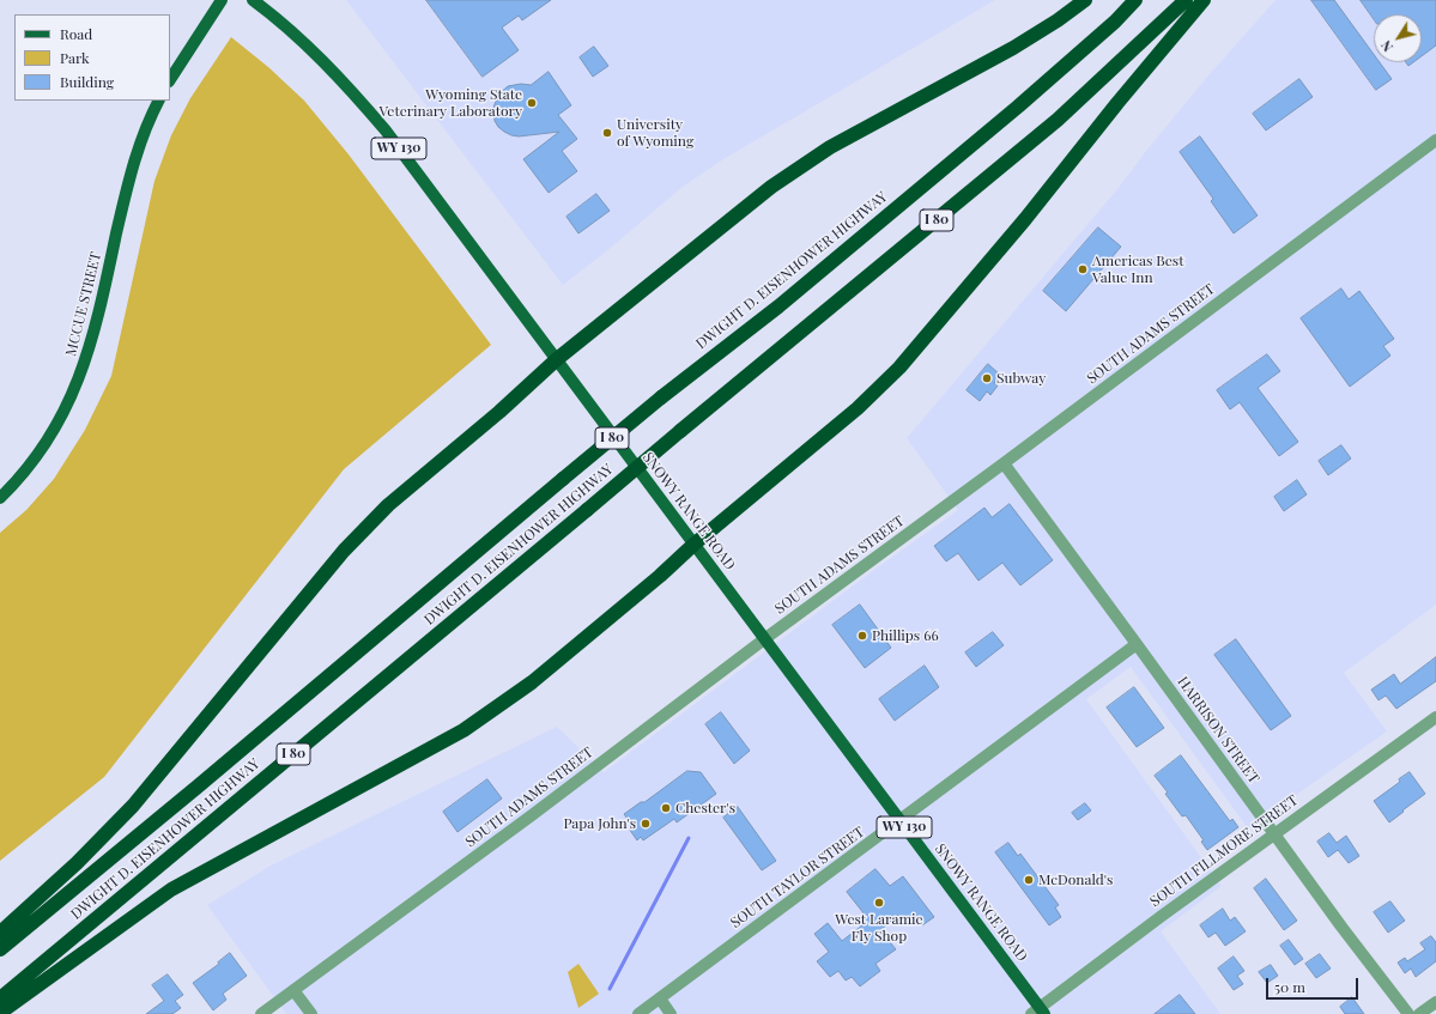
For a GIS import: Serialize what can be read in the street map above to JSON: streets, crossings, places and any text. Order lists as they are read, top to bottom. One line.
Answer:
{"streets":{"highway":["I 80","DWIGHT D. EISENHOWER HIGHWAY"],"main road":["WY 130","MCCUE STREET","SNOWY RANGE ROAD"],"street":["SOUTH ADAMS STREET","HARRISON STREET","SOUTH FILLMORE STREET","SOUTH TAYLOR STREET"]},"crossings":[["SOUTH ADAMS STREET","SNOWY RANGE ROAD"],["SOUTH ADAMS STREET","HARRISON STREET"],["SNOWY RANGE ROAD","SOUTH FILLMORE STREET"],["SNOWY RANGE ROAD","SOUTH TAYLOR STREET"],["HARRISON STREET","SOUTH FILLMORE STREET"],["HARRISON STREET","SOUTH TAYLOR STREET"]],"places":["Wyoming State Veterinary Laboratory","University of Wyoming","Americas Best Value Inn","Subway","Phillips 66","Chester's","Papa John's","McDonald's","West Laramie Fly Shop"],"legend":["Road","Park","Building"],"scale_bar":"50 m","north":"bottom left"}
